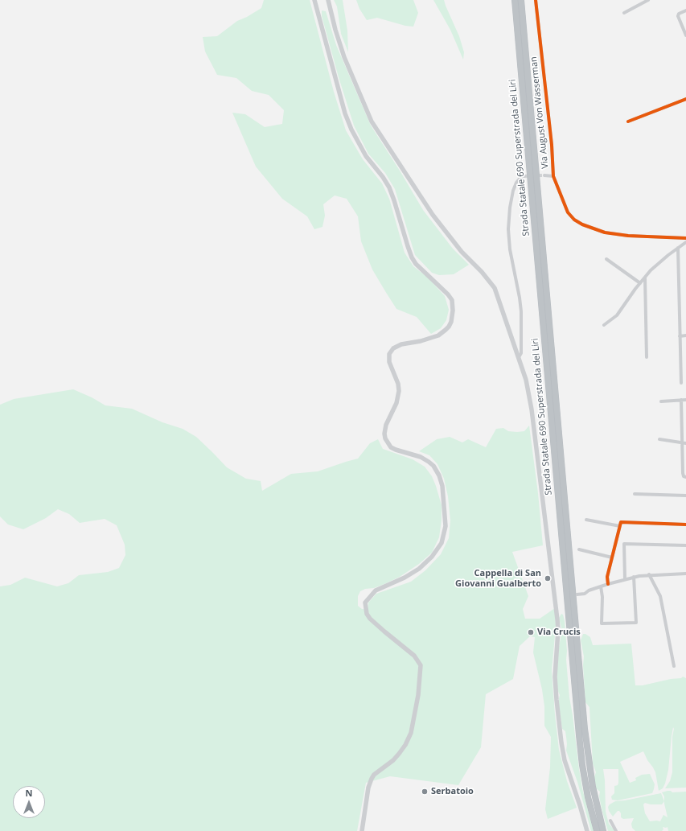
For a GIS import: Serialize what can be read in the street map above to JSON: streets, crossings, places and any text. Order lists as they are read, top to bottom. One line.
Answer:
{"streets":{"highway":["Strada Statale 690 Superstrada del Liri"],"street":["Via August Von Wasserman"]},"places":["Cappella di San Giovanni Gualberto","Via Crucis","Serbatoio"],"north":"top"}
